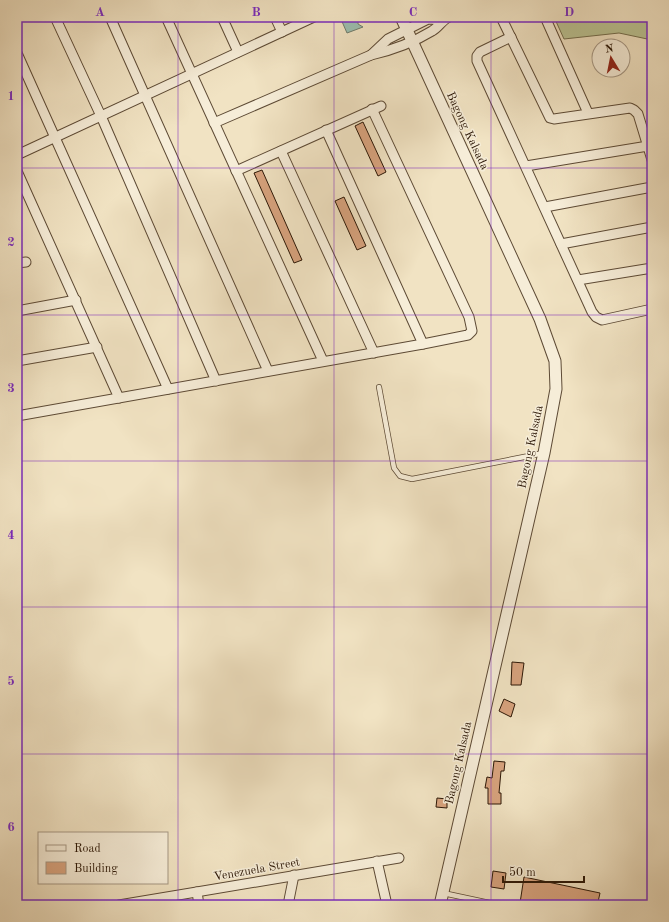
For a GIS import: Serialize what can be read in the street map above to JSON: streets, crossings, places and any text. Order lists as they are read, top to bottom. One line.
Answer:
{"streets":{"street":["Bagong Kalsada","Venezuela Street"]},"legend":["Road","Building"],"scale_bar":"50 m","north":"top","grid":{"columns":["A","B","C","D"],"rows":["1","2","3","4","5","6"]}}
